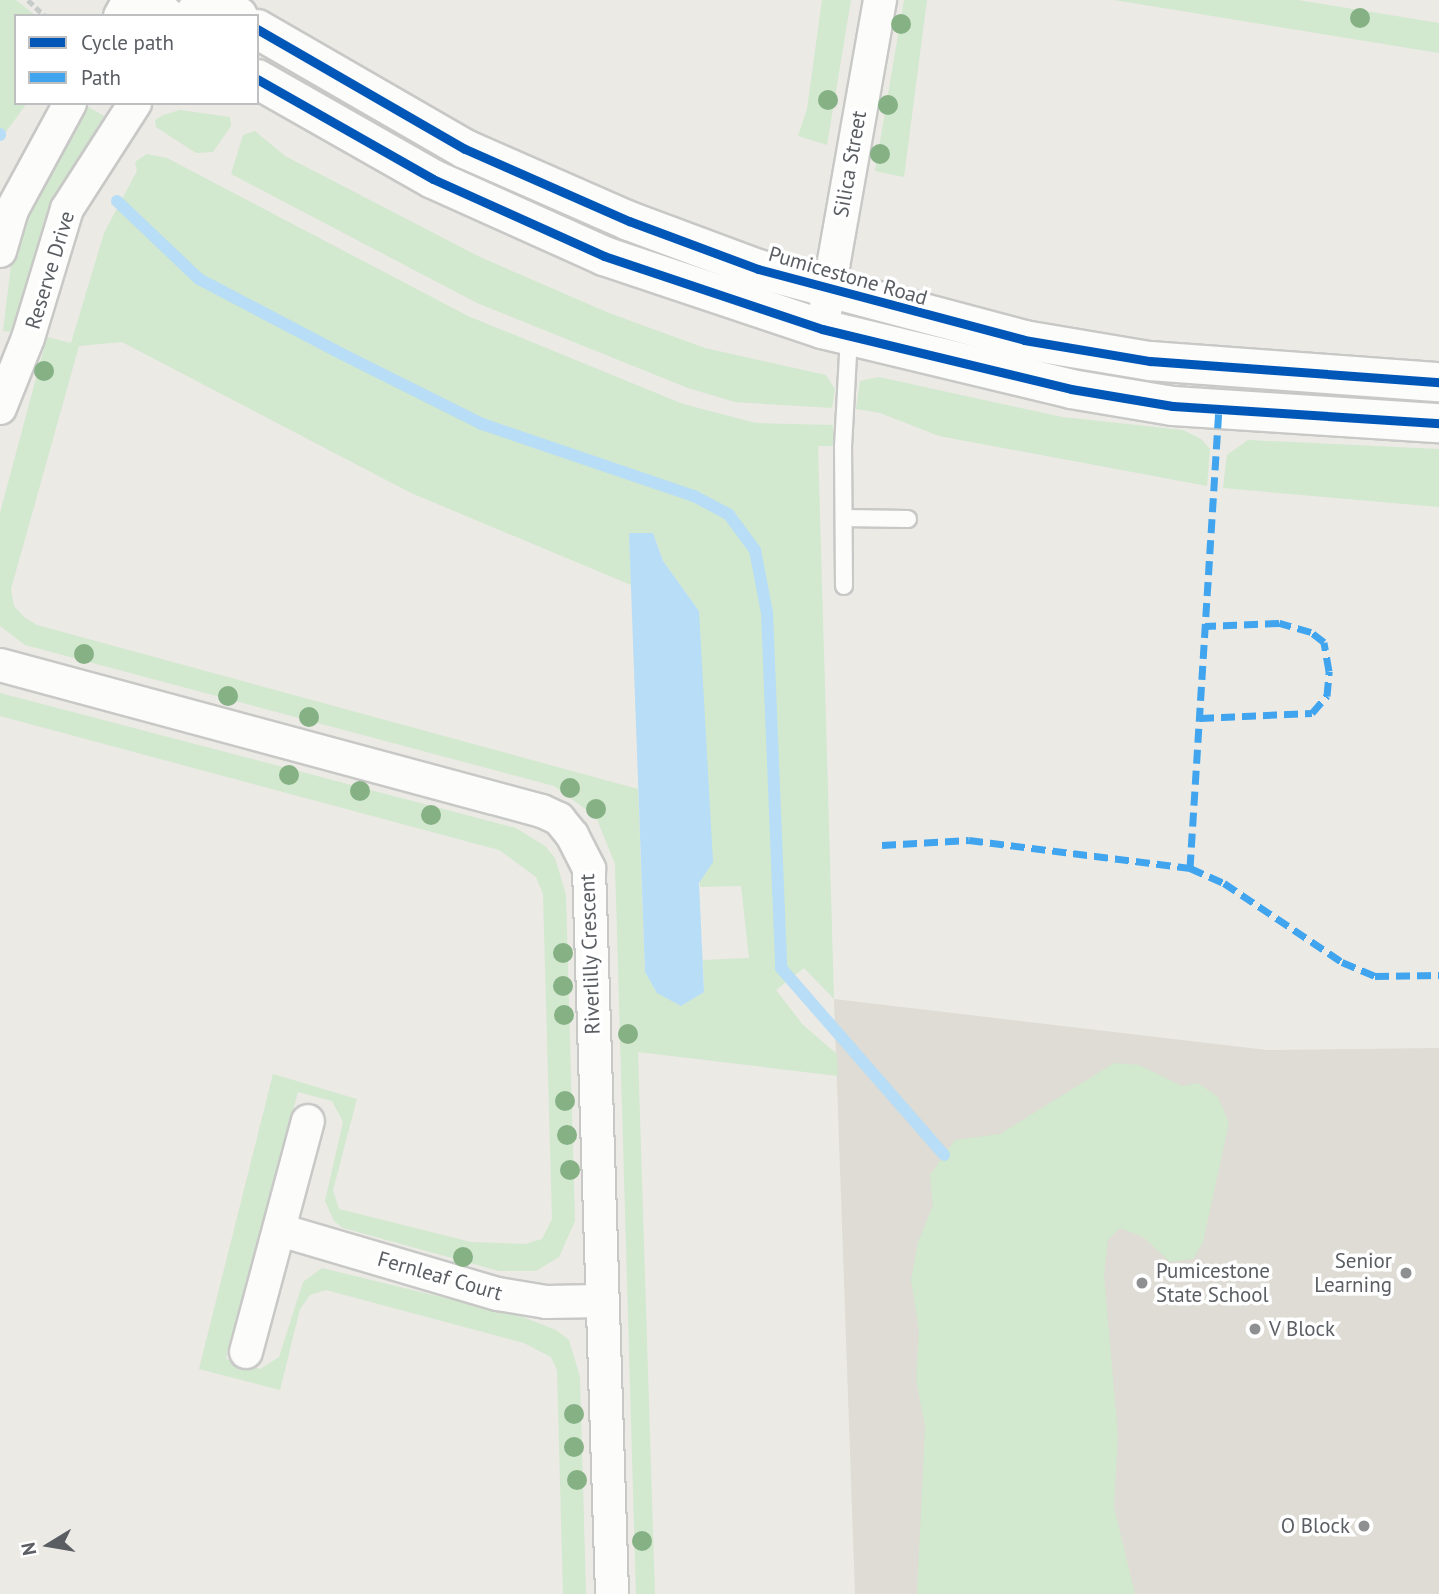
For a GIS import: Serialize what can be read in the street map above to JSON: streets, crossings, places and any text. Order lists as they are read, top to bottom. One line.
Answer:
{"streets":{"main road":["Pumicestone Road"],"street":["Silica Street","Reserve Drive","Riverlilly Crescent","Fernleaf Court"]},"crossings":[["Silica Street","Pumicestone Road"],["Riverlilly Crescent","Fernleaf Court"]],"places":["Senior Learning","Pumicestone State School","V Block","O Block"],"legend":["Cycle path","Path"],"north":"left"}
